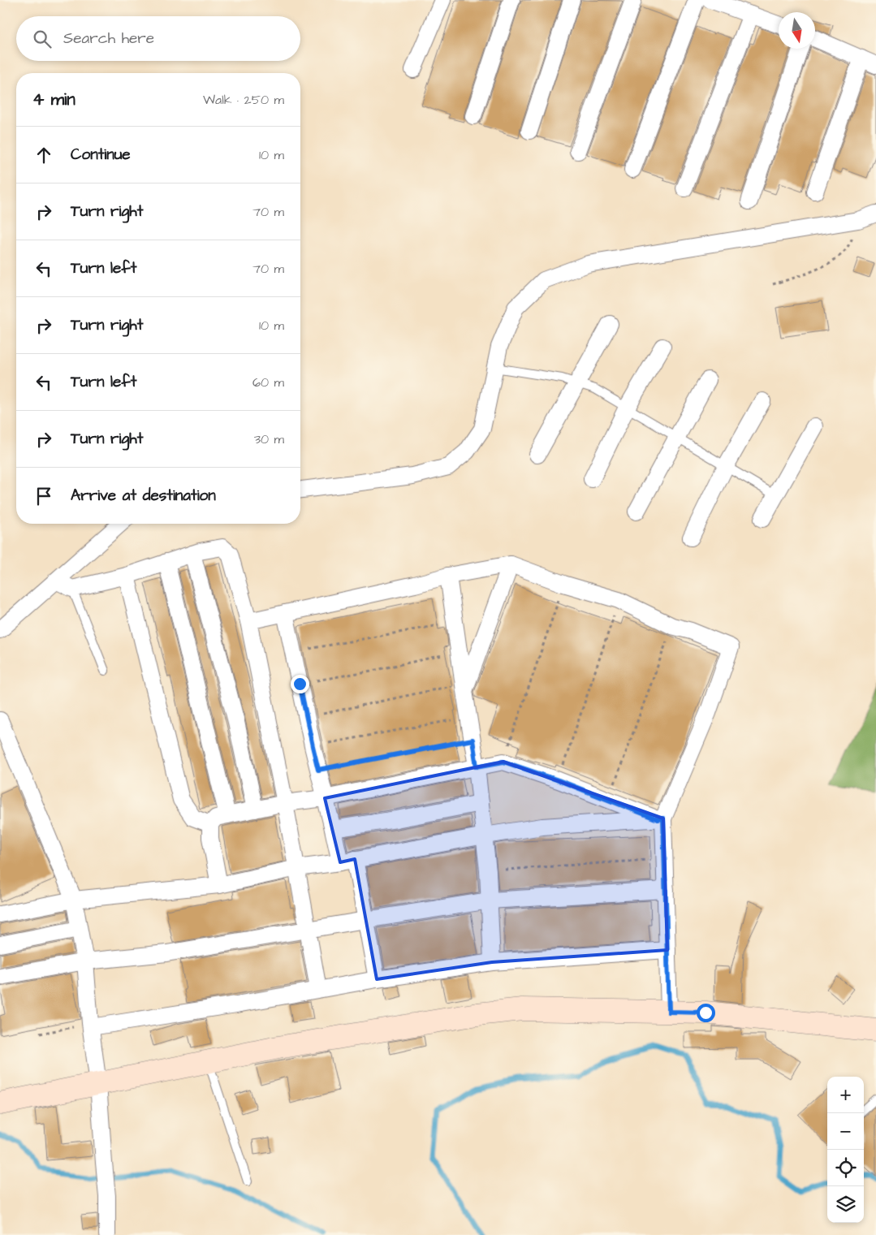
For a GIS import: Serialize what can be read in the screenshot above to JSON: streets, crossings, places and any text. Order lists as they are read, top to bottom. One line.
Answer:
{"north":"bottom","page":{"search":"Search here","heading":["4 min","Walk · 250 m"],"list":[["Continue","10 m"],["Turn right","70 m"],["Turn left","70 m"],["Turn right","10 m"],["Turn left","60 m"],["Turn right","30 m"],"Arrive at destination"],"map_buttons":["+","−"]}}
